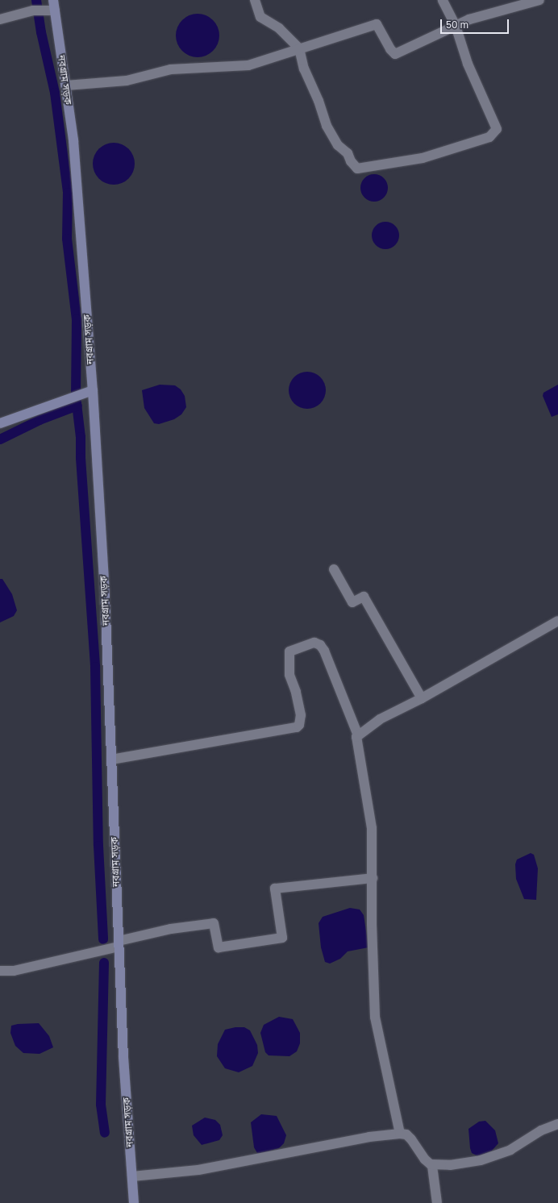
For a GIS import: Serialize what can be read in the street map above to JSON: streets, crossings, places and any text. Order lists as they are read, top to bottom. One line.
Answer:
{"streets":{"main road":["নবগ্রাম সড়ক"]},"scale_bar":"50 m"}
